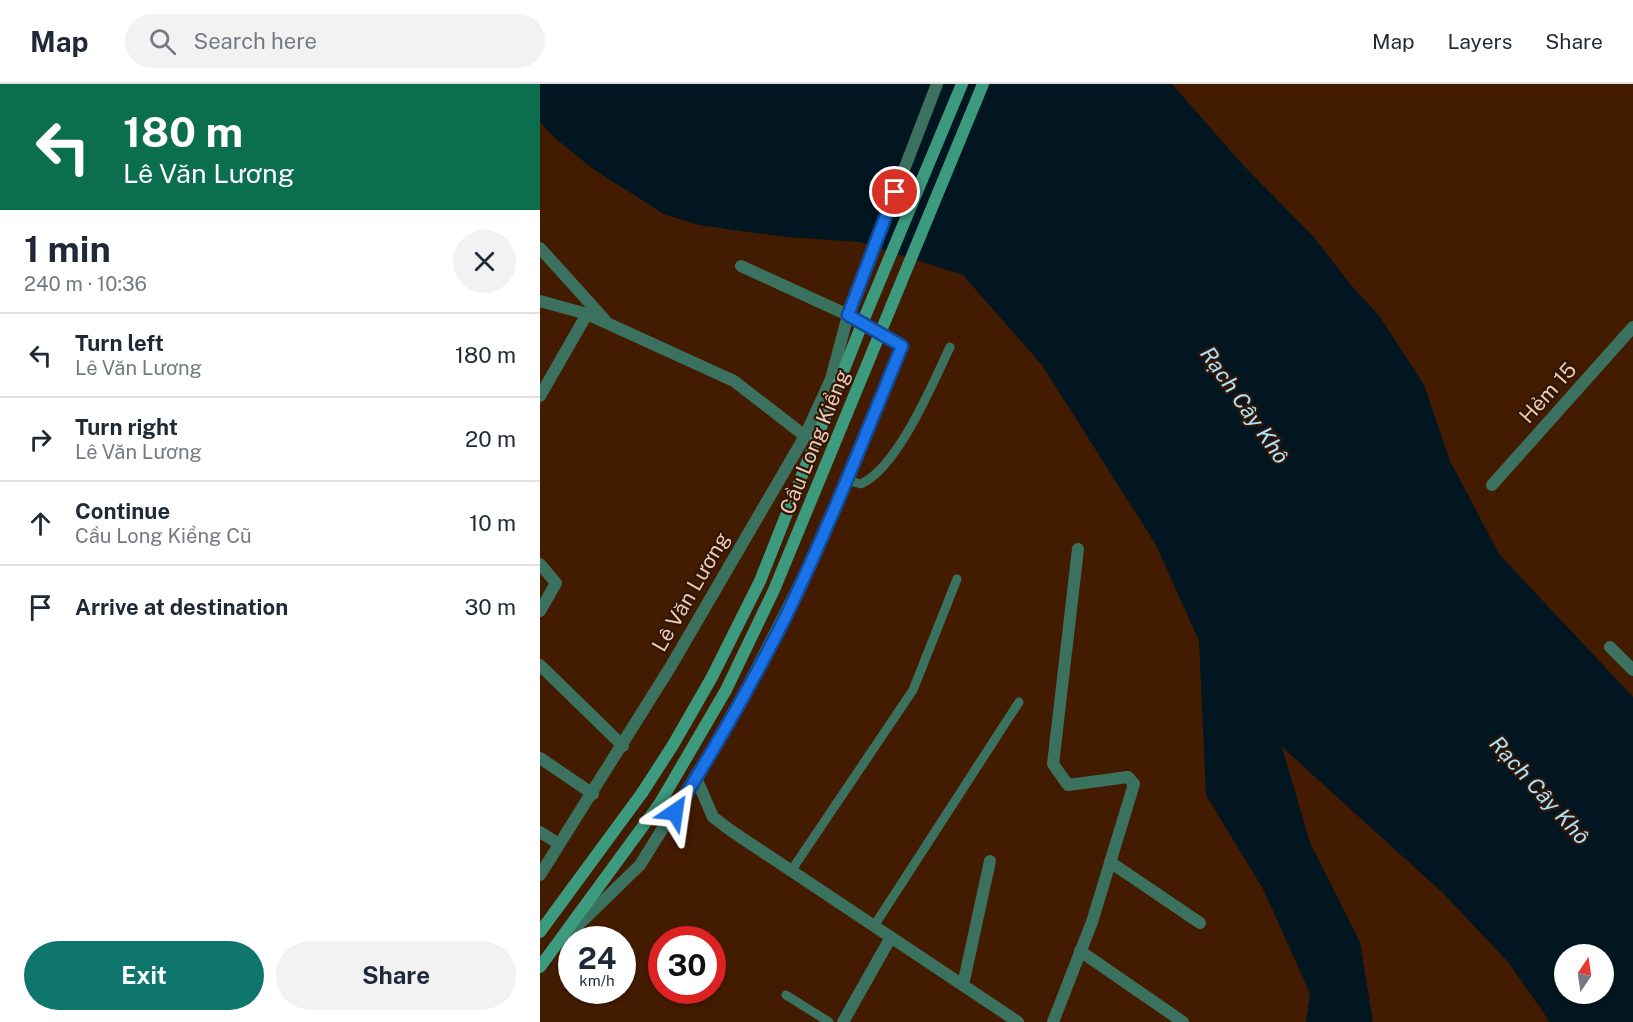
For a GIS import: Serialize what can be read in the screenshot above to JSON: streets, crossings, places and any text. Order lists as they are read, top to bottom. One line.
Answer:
{"streets":{"main road":["Cầu Long Kiểng"],"street":["Hẻm 15","Lê Văn Lương"]},"water":["Rạch Cây Khô"],"north":"top","page":{"header":"Map","search":"Search here","nav":["Map","Layers","Share"],"turn":["180 m","Lê Văn Lương"],"heading":["1 min","240 m · 10:36"],"list":[{"name":"Turn left","note":"Lê Văn Lương","value":"180 m"},{"name":"Turn right","note":"Lê Văn Lương","value":"20 m"},{"name":"Continue","note":"Cầu Long Kiểng Cũ","value":"10 m"},{"name":"Arrive at destination","value":"30 m"}],"speed":"24 km/h","limit":"30","buttons":["Exit","Share"]}}
